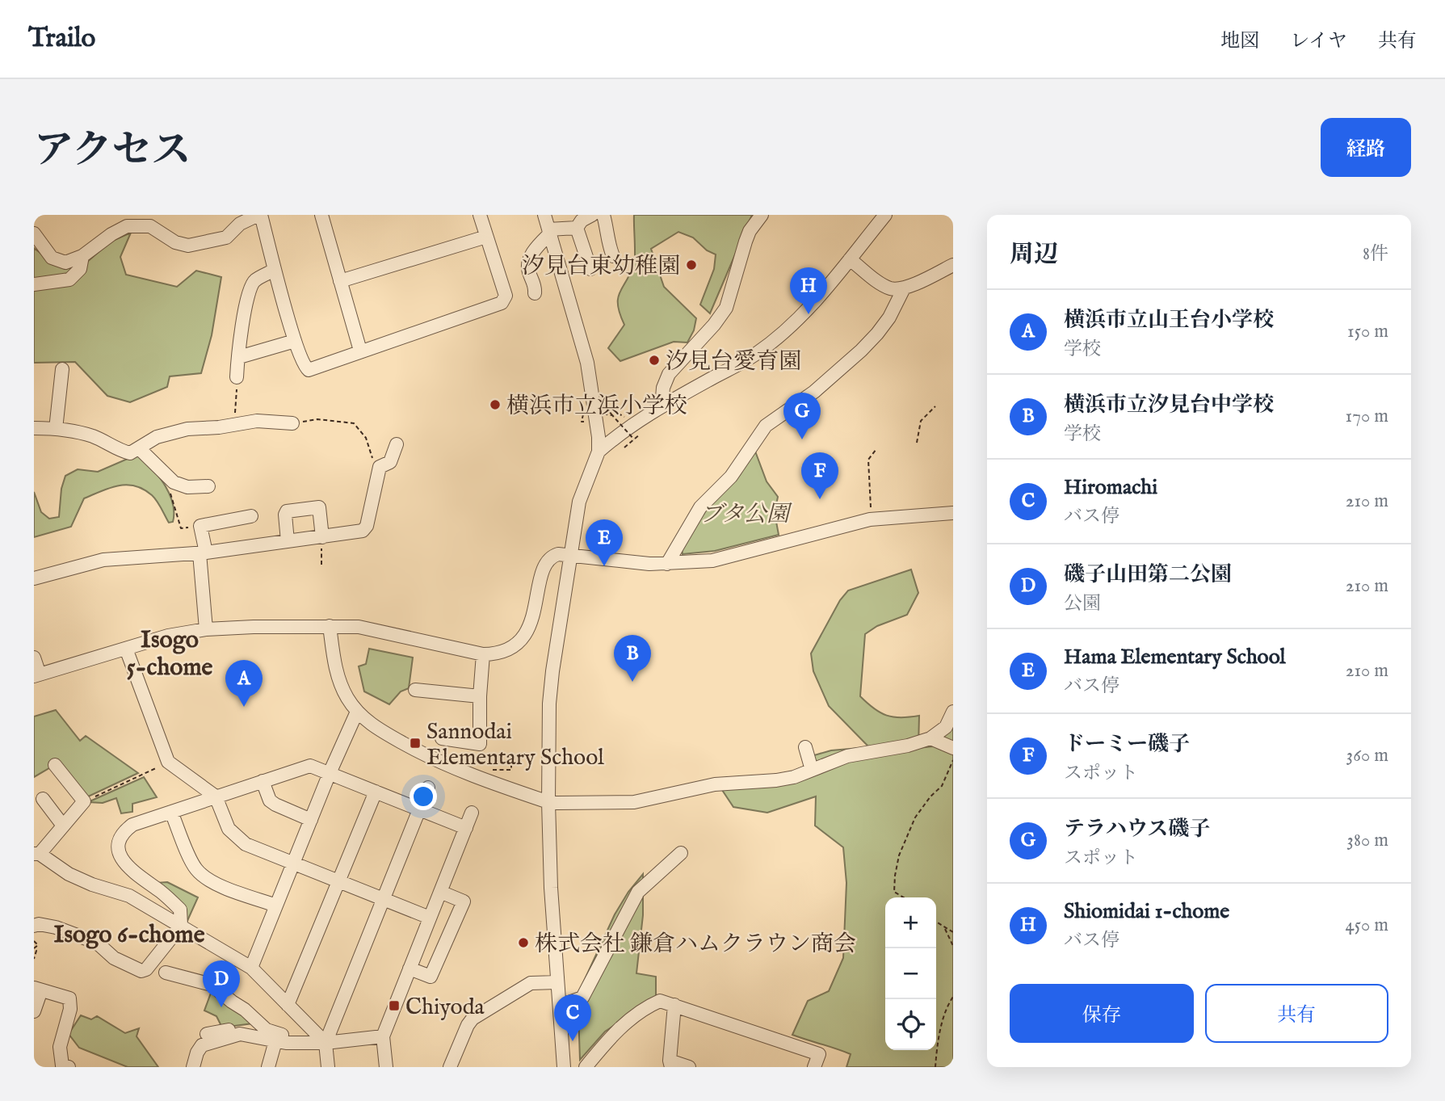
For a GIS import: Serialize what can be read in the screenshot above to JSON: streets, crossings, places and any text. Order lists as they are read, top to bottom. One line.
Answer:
{"districts":["Isogo 5-chome","Isogo 6-chome"],"parks":["ブタ公園"],"places":{"other":["汐見台東幼稚園","汐見台愛育園","横浜市立浜小学校","株式会社 鎌倉ハムクラウン商会"],"transit":["Sannodai Elementary School","Chiyoda"]},"page":{"header":"Trailo","nav":["地図","レイヤ","共有"],"title":"アクセス","buttons":["経路",["保存","共有"]],"heading":["周辺","8件"],"pins":["H","G","F","E","B","A","D","C"],"list":[{"mark":"A","name":"横浜市立山王台小学校","note":"学校","value":"150 m"},{"mark":"B","name":"横浜市立汐見台中学校","note":"学校","value":"170 m"},{"mark":"C","name":"Hiromachi","note":"バス停","value":"210 m"},{"mark":"D","name":"磯子山田第二公園","note":"公園","value":"210 m"},{"mark":"E","name":"Hama Elementary School","note":"バス停","value":"210 m"},{"mark":"F","name":"ドーミー磯子","note":"スポット","value":"360 m"},{"mark":"G","name":"テラハウス磯子","note":"スポット","value":"380 m"},{"mark":"H","name":"Shiomidai 1-chome","note":"バス停","value":"450 m"}],"map_buttons":["+","−"]}}
